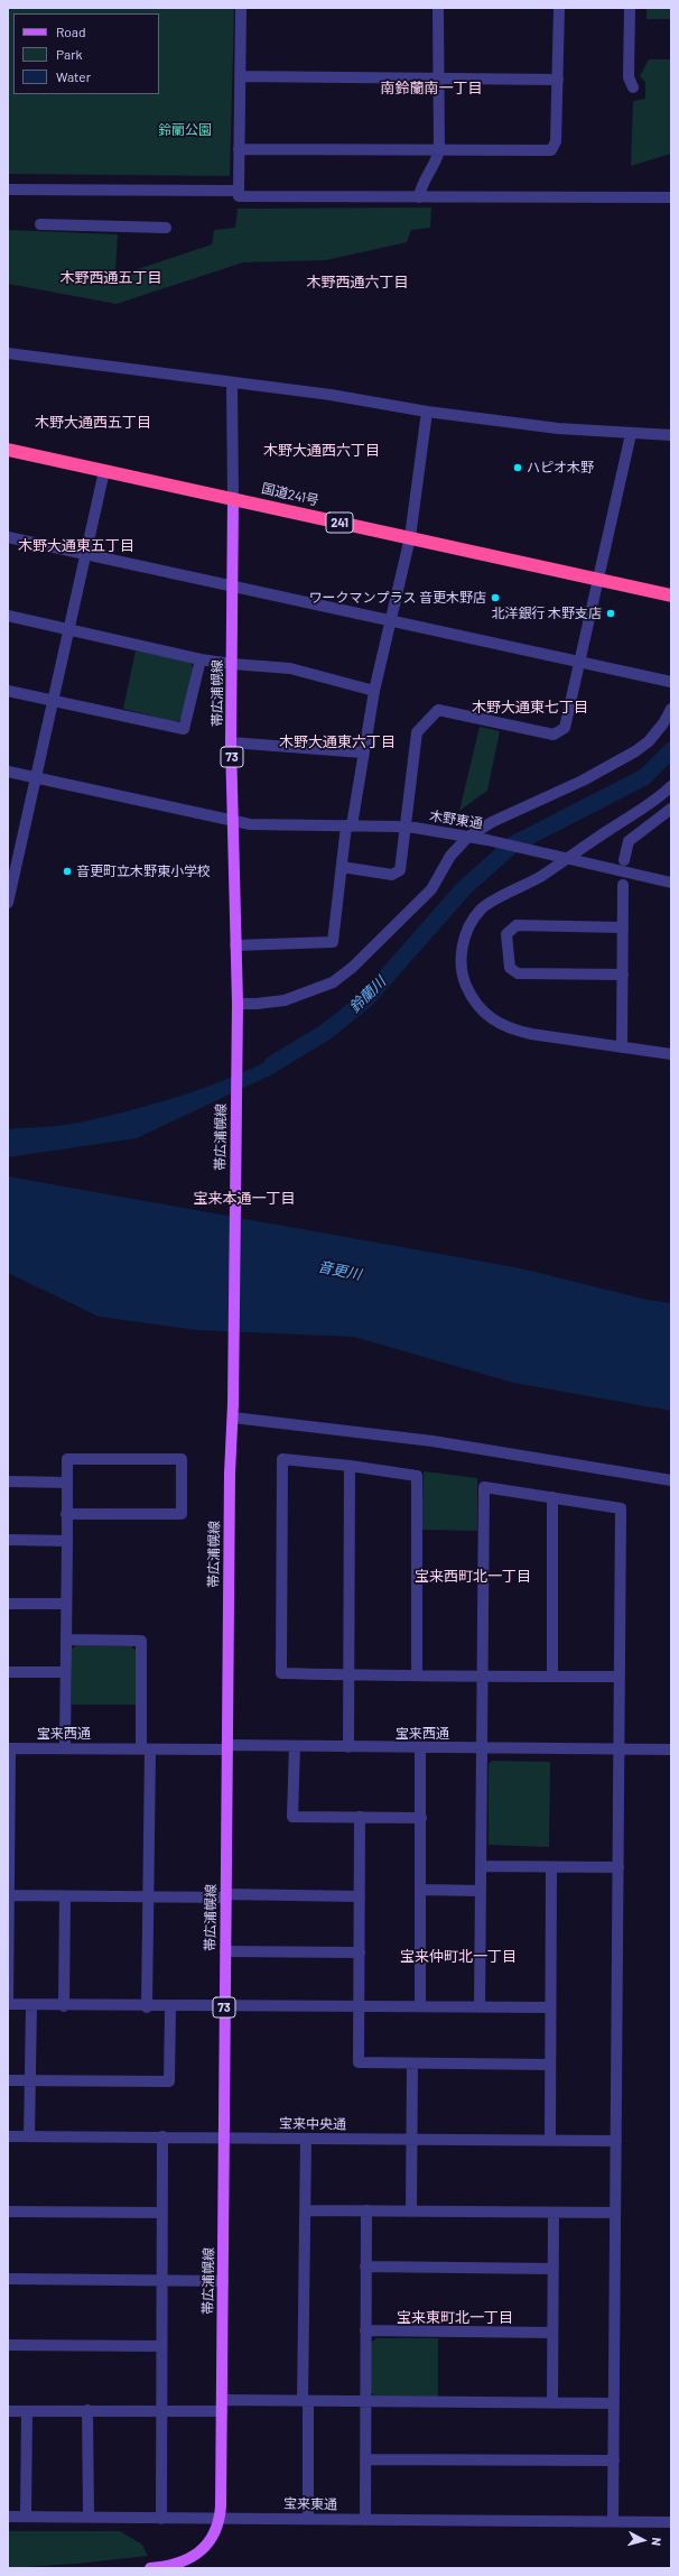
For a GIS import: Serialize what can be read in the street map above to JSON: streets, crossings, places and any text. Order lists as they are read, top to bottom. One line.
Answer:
{"streets":{"highway":["国道241号","241"],"main road":["帯広浦幌線","73"],"street":["木野東通","宝来西通","宝来中央通","宝来東通"]},"crossings":[["国道241号","帯広浦幌線"],["帯広浦幌線","木野東通"],["帯広浦幌線","宝来西通"],["帯広浦幌線","宝来中央通"],["帯広浦幌線","宝来東通"]],"districts":["南鈴蘭南一丁目","木野西通五丁目","木野西通六丁目","木野大通西五丁目","木野大通西六丁目","木野大通東五丁目","木野大通東七丁目","木野大通東六丁目","宝来本通一丁目","宝来西町北一丁目","宝来仲町北一丁目","宝来東町北一丁目"],"water":["鈴蘭川","音更川"],"parks":["鈴蘭公園"],"places":["ハピオ木野","ワークマンプラス 音更木野店","北洋銀行 木野支店","音更町立木野東小学校"],"legend":["Road","Park","Water"],"north":"right"}
